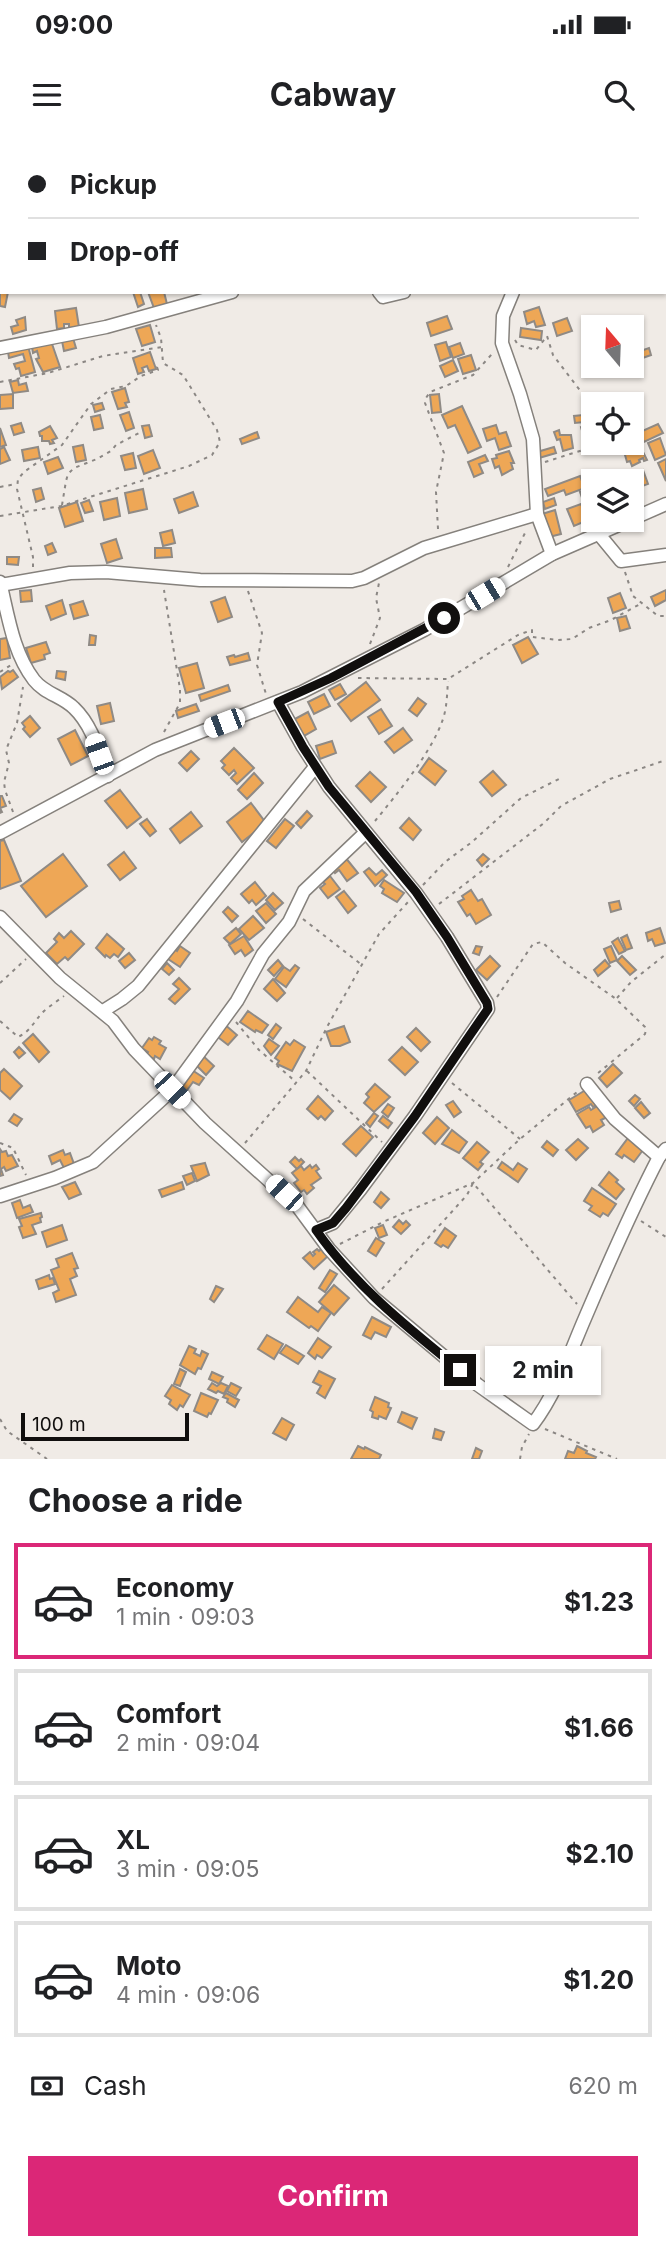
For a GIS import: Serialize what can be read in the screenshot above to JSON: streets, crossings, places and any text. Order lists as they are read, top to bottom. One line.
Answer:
{"scale_bar":"100 m","north":"top","page":{"status":"09:00","header":"Cabway","banner":["Pickup","Drop-off"],"bubble":"2 min","scale":"100 m","heading":"Choose a ride","list":[{"name":"Economy","note":"1 min · 09:03","value":"$1.23"},{"name":"Comfort","note":"2 min · 09:04","value":"$1.66"},{"name":"XL","note":"3 min · 09:05","value":"$2.10"},{"name":"Moto","note":"4 min · 09:06","value":"$1.20"}],"pay":["Cash","620 m"],"buttons":"Confirm"}}
